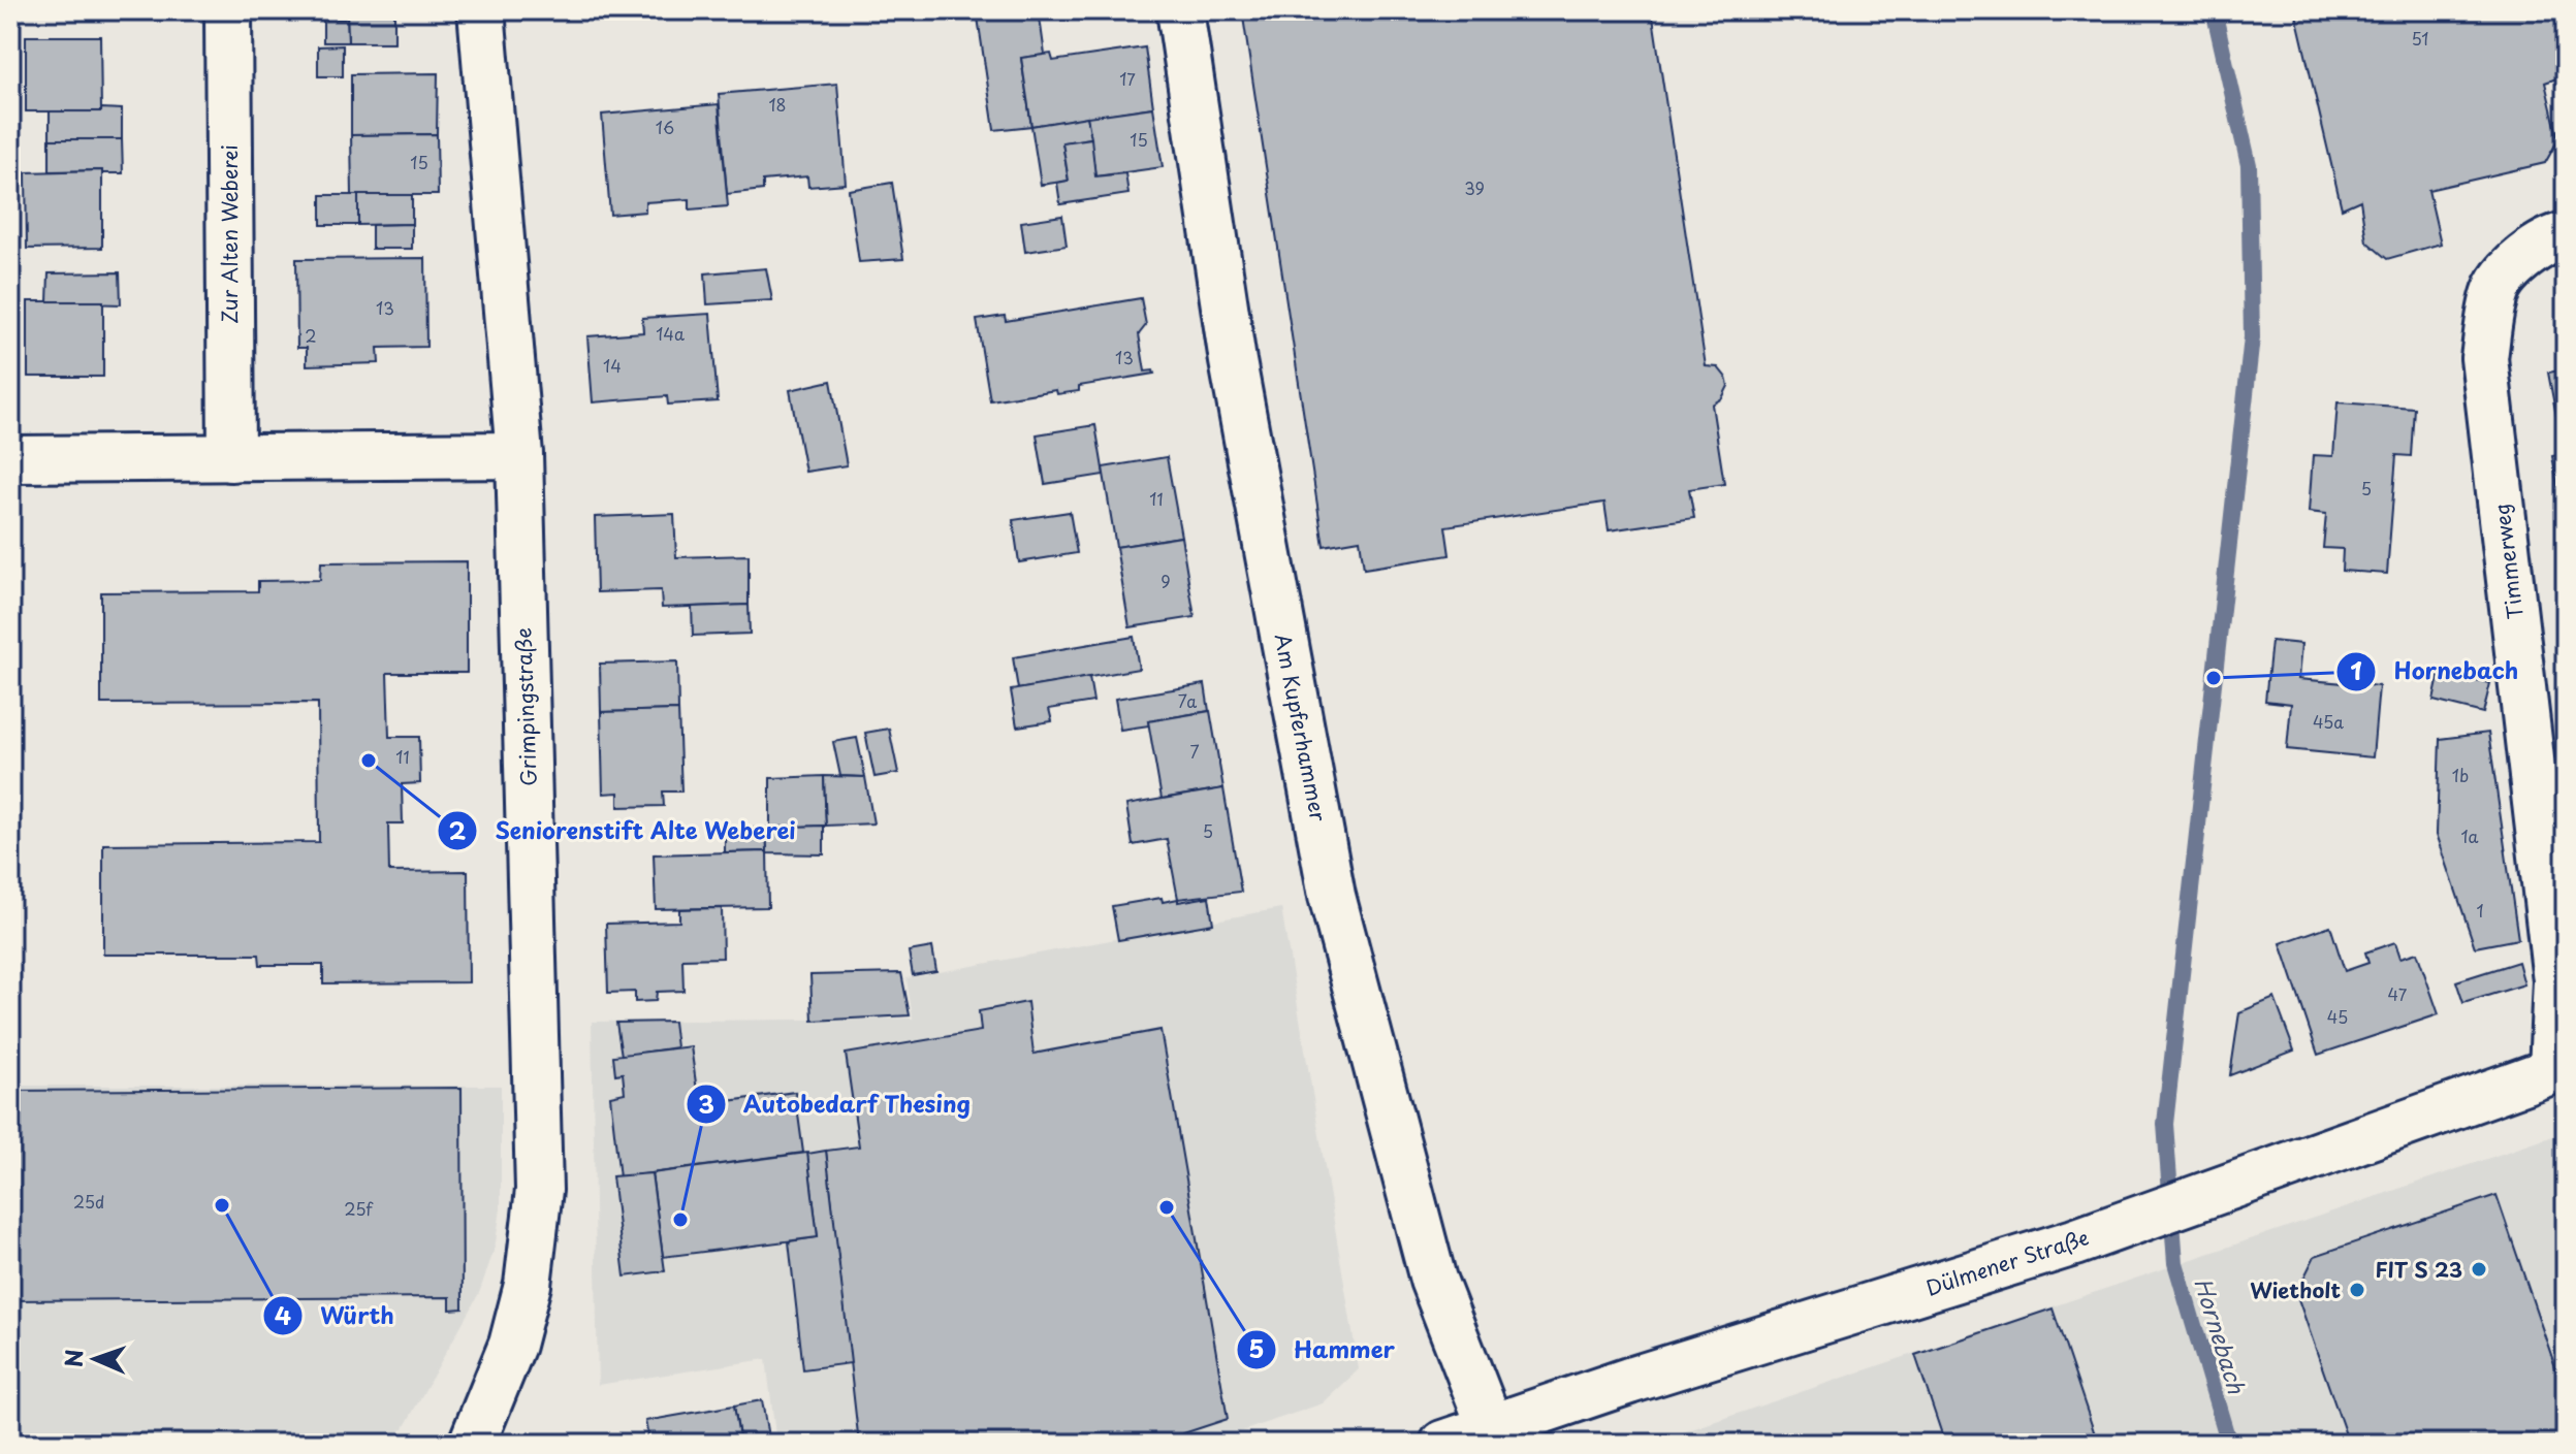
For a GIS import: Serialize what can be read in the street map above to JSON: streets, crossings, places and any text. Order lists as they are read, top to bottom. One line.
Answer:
{"streets":{"street":["Zur Alten Weberei","Timmerweg","Grimpingstraße","Am Kupferhammer","Dülmener Straße"]},"crossings":[["Timmerweg","Dülmener Straße"],["Am Kupferhammer","Dülmener Straße"]],"water":["Hornebach"],"places":["Hornebach","Seniorenstift Alte Weberei","Würth","Hammer","Autobedarf Thesing","FIT S 23","Wietholt"],"house_numbers":["51","17","18","16","15","15","39","13","14a","2","13","14","5","11","9","7a","45a","7","11","1b","5","1a","1","47","45","25d","25f"],"north":"left"}
